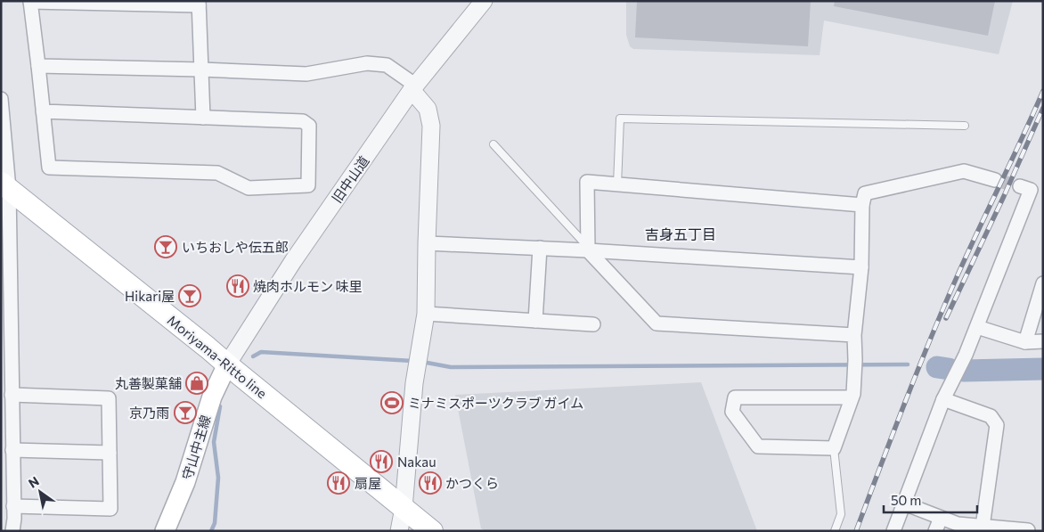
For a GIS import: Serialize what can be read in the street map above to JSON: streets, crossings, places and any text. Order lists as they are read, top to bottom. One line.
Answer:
{"streets":{"main road":["Moriyama-Ritto line","守山中主線"],"street":["旧中山道"]},"crossings":[["旧中山道","Moriyama-Ritto line"],["旧中山道","守山中主線"],["Moriyama-Ritto line","守山中主線"]],"districts":["吉身五丁目"],"places":{"bar":["いちおしや伝五郎","Hikari屋","京乃雨"],"restaurant":["焼肉ホルモン 味里","Nakau","扇屋","かつくら"],"shop":["丸善製菓舗"],"sports":["ミナミスポーツクラブ ガイム"]},"scale_bar":"50 m","north":"top left"}
